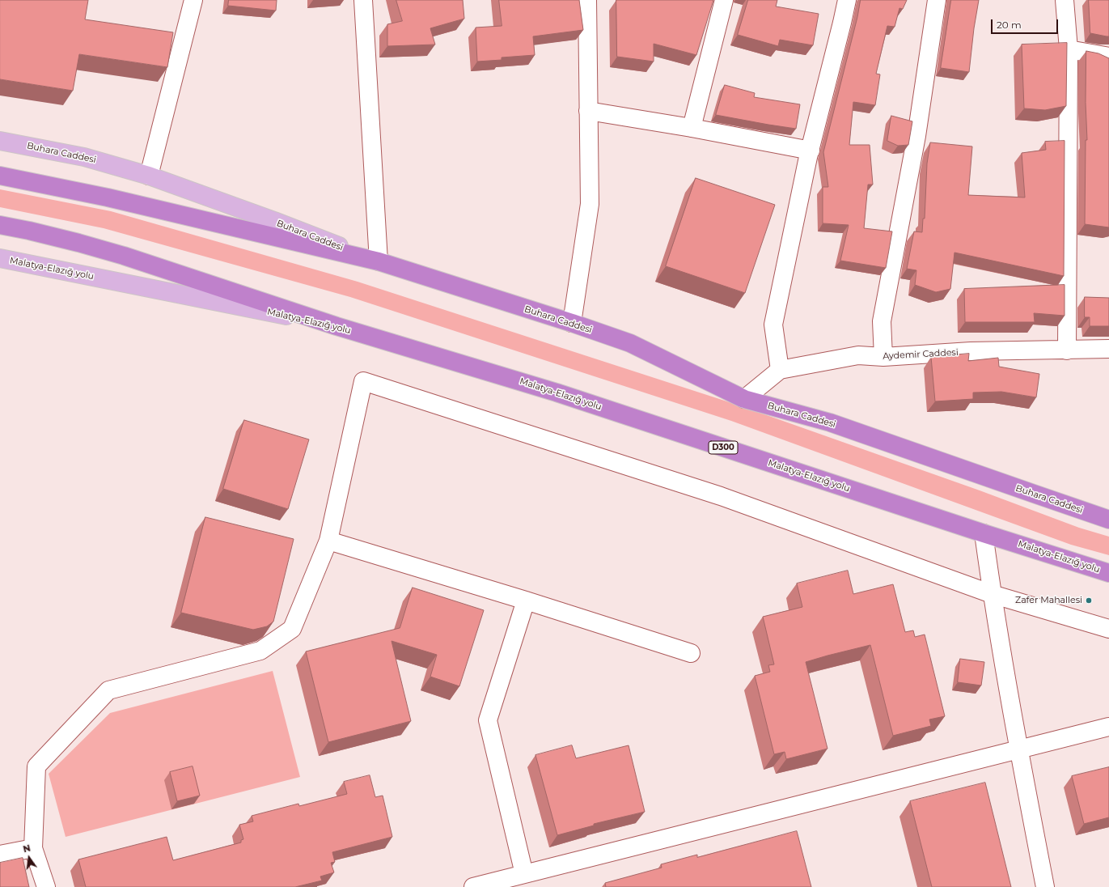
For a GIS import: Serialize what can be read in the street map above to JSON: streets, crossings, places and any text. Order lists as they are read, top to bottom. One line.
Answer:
{"streets":{"highway":["Buhara Caddesi","Malatya-Elazığ yolu","D300"],"street":["Aydemir Caddesi"]},"crossings":[["Buhara Caddesi","Aydemir Caddesi"]],"places":["Zafer Mahallesi"],"scale_bar":"20 m","north":"top"}
